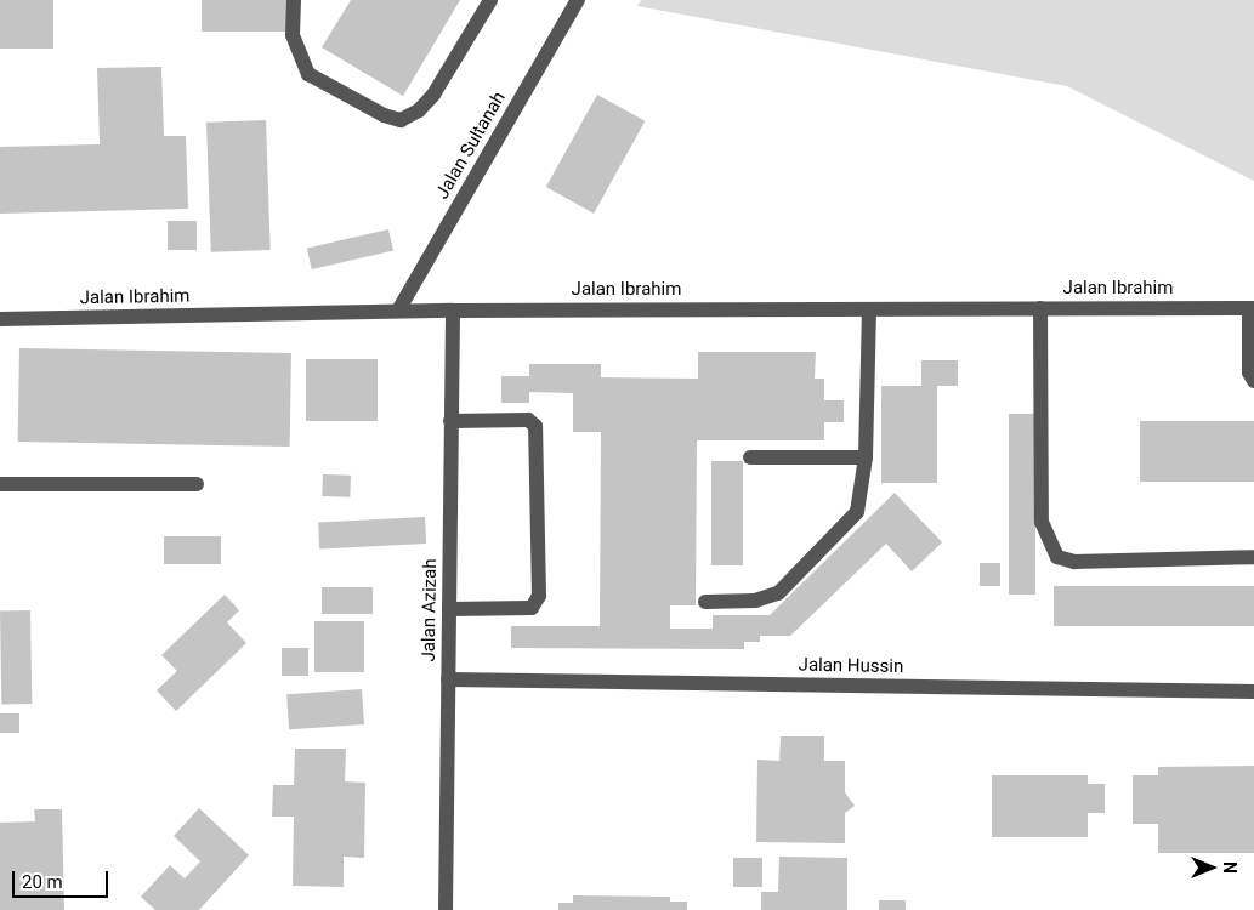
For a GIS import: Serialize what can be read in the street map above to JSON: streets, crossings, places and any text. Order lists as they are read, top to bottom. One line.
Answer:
{"streets":{"street":["Jalan Sultanah","Jalan Ibrahim","Jalan Azizah","Jalan Hussin"]},"crossings":[["Jalan Sultanah","Jalan Ibrahim"],["Jalan Ibrahim","Jalan Azizah"],["Jalan Azizah","Jalan Hussin"]],"scale_bar":"20 m","north":"right"}
